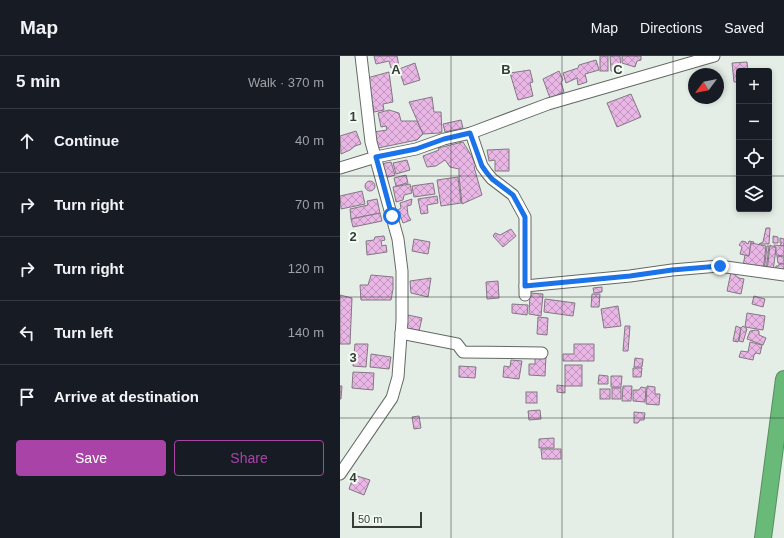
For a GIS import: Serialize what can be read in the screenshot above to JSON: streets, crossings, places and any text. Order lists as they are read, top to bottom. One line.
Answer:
{"scale_bar":"50 m","north":"bottom left","page":{"header":"Map","nav":["Map","Directions","Saved"],"heading":["5 min","Walk · 370 m"],"map_buttons":["+","−"],"list":[["Continue","40 m"],["Turn right","70 m"],["Turn right","120 m"],["Turn left","140 m"],"Arrive at destination"],"buttons":["Save","Share"],"scale":"50 m"},"grid":{"columns":["A","B","C"],"rows":["1","2","3","4"]}}
